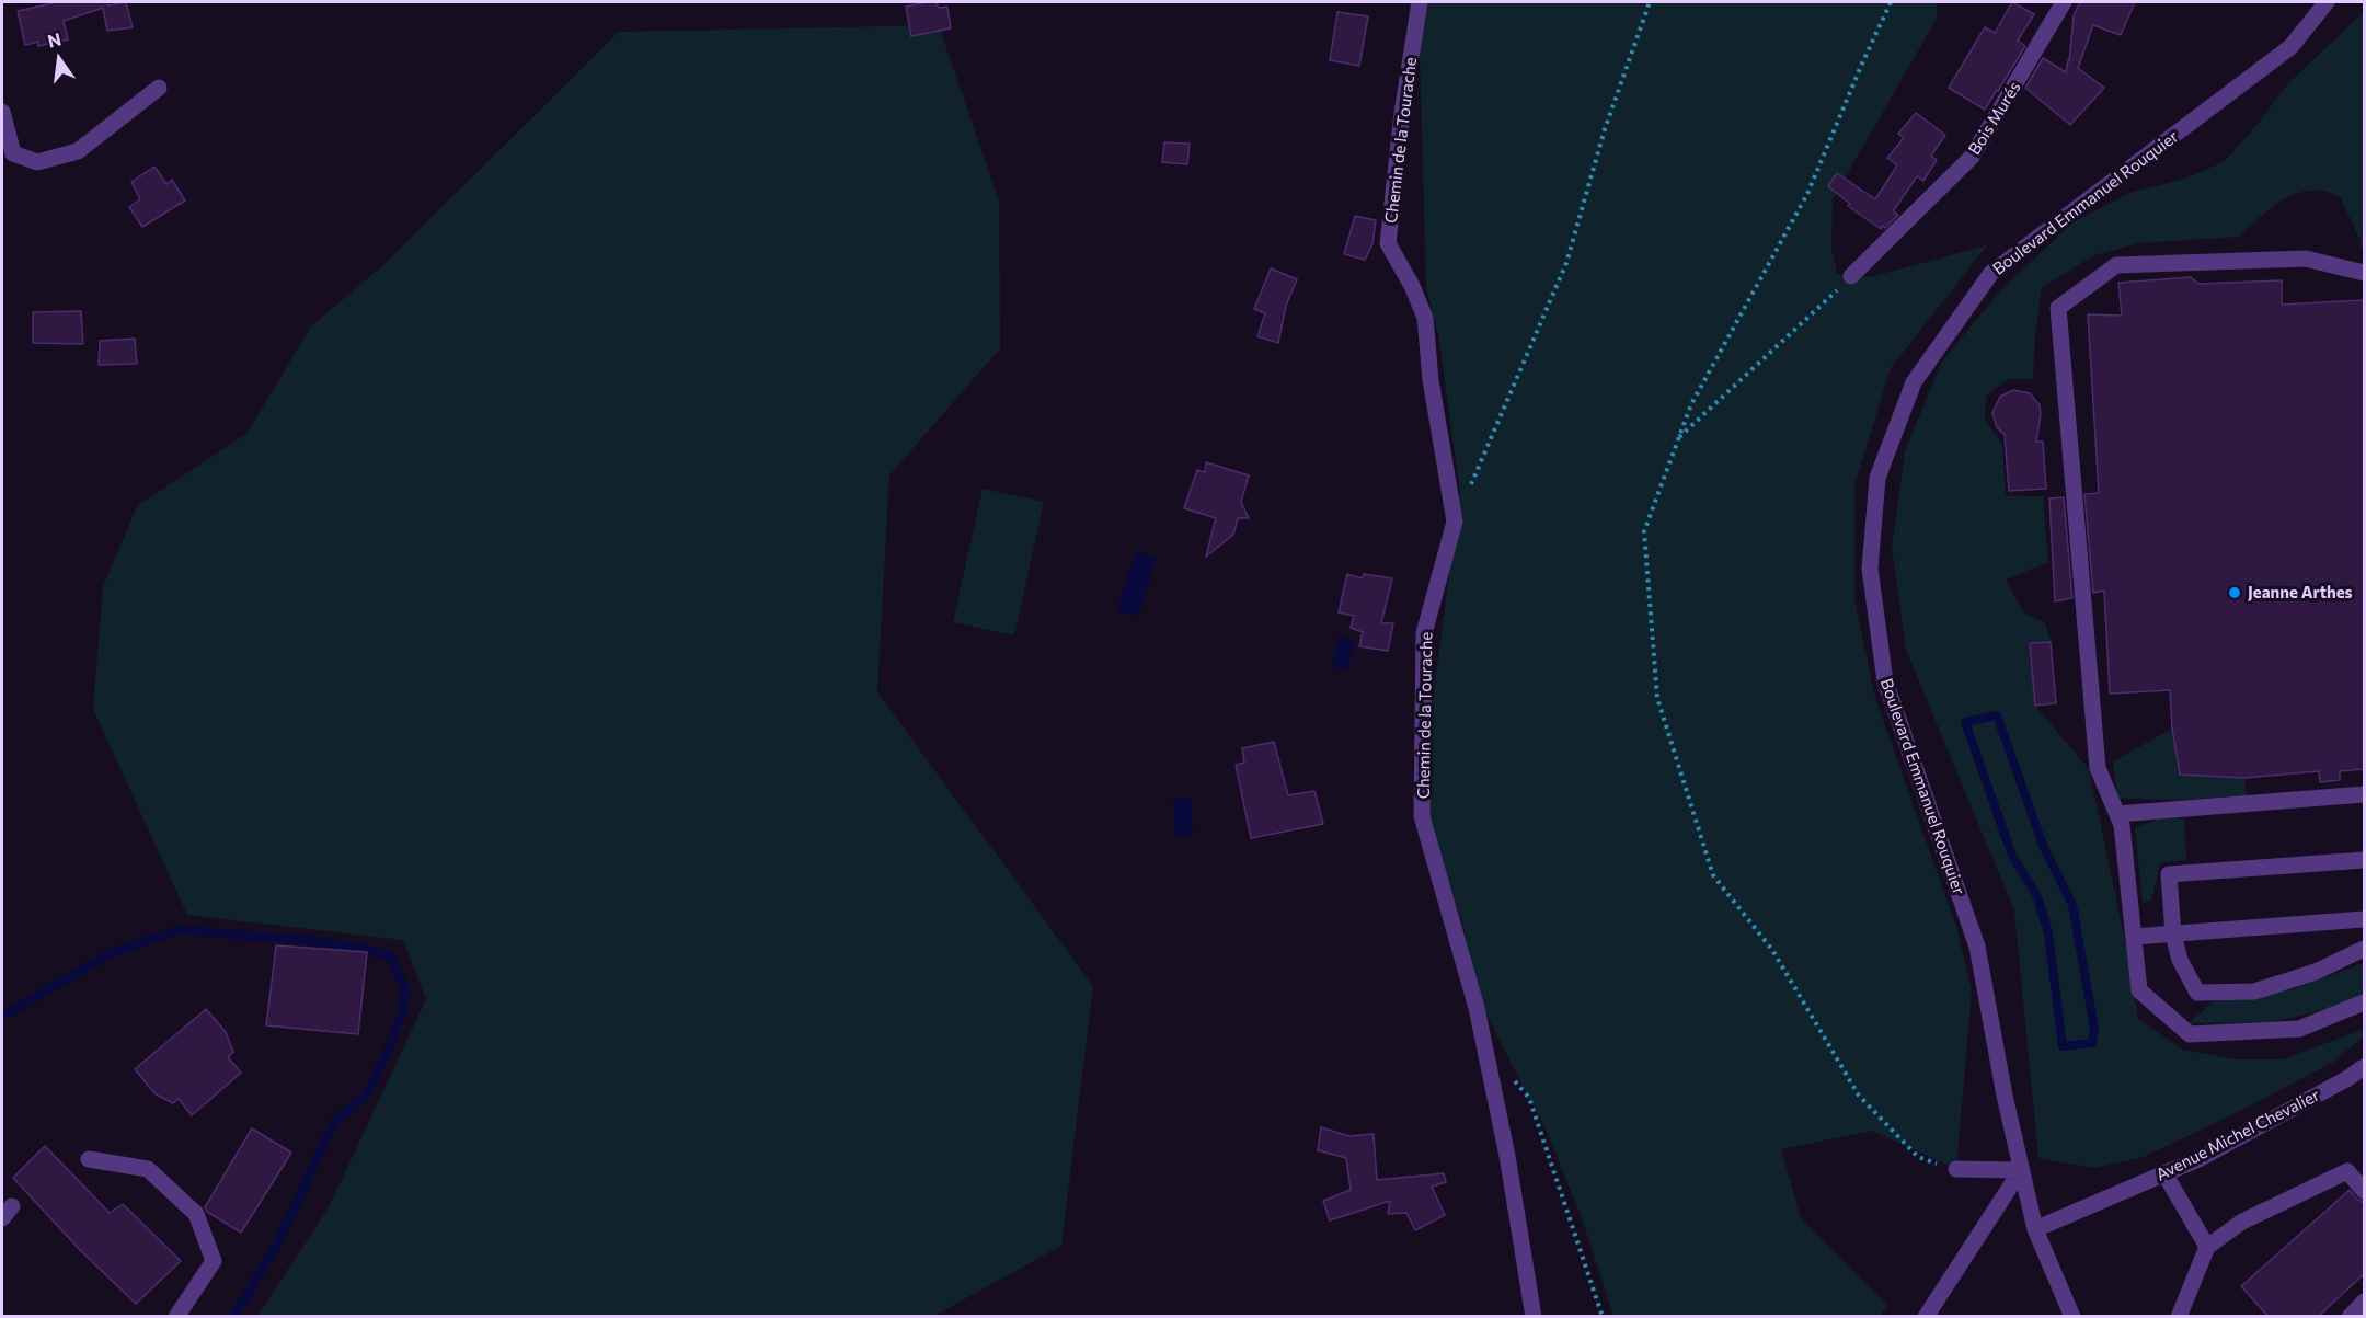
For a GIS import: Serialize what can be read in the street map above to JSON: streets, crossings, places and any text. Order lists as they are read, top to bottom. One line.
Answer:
{"streets":{"street":["Bois Murés","Chemin de la Tourache","Boulevard Emmanuel Rouquier","Avenue Michel Chevalier"]},"crossings":[["Boulevard Emmanuel Rouquier","Avenue Michel Chevalier"]],"places":["Jeanne Arthes"],"north":"top"}
